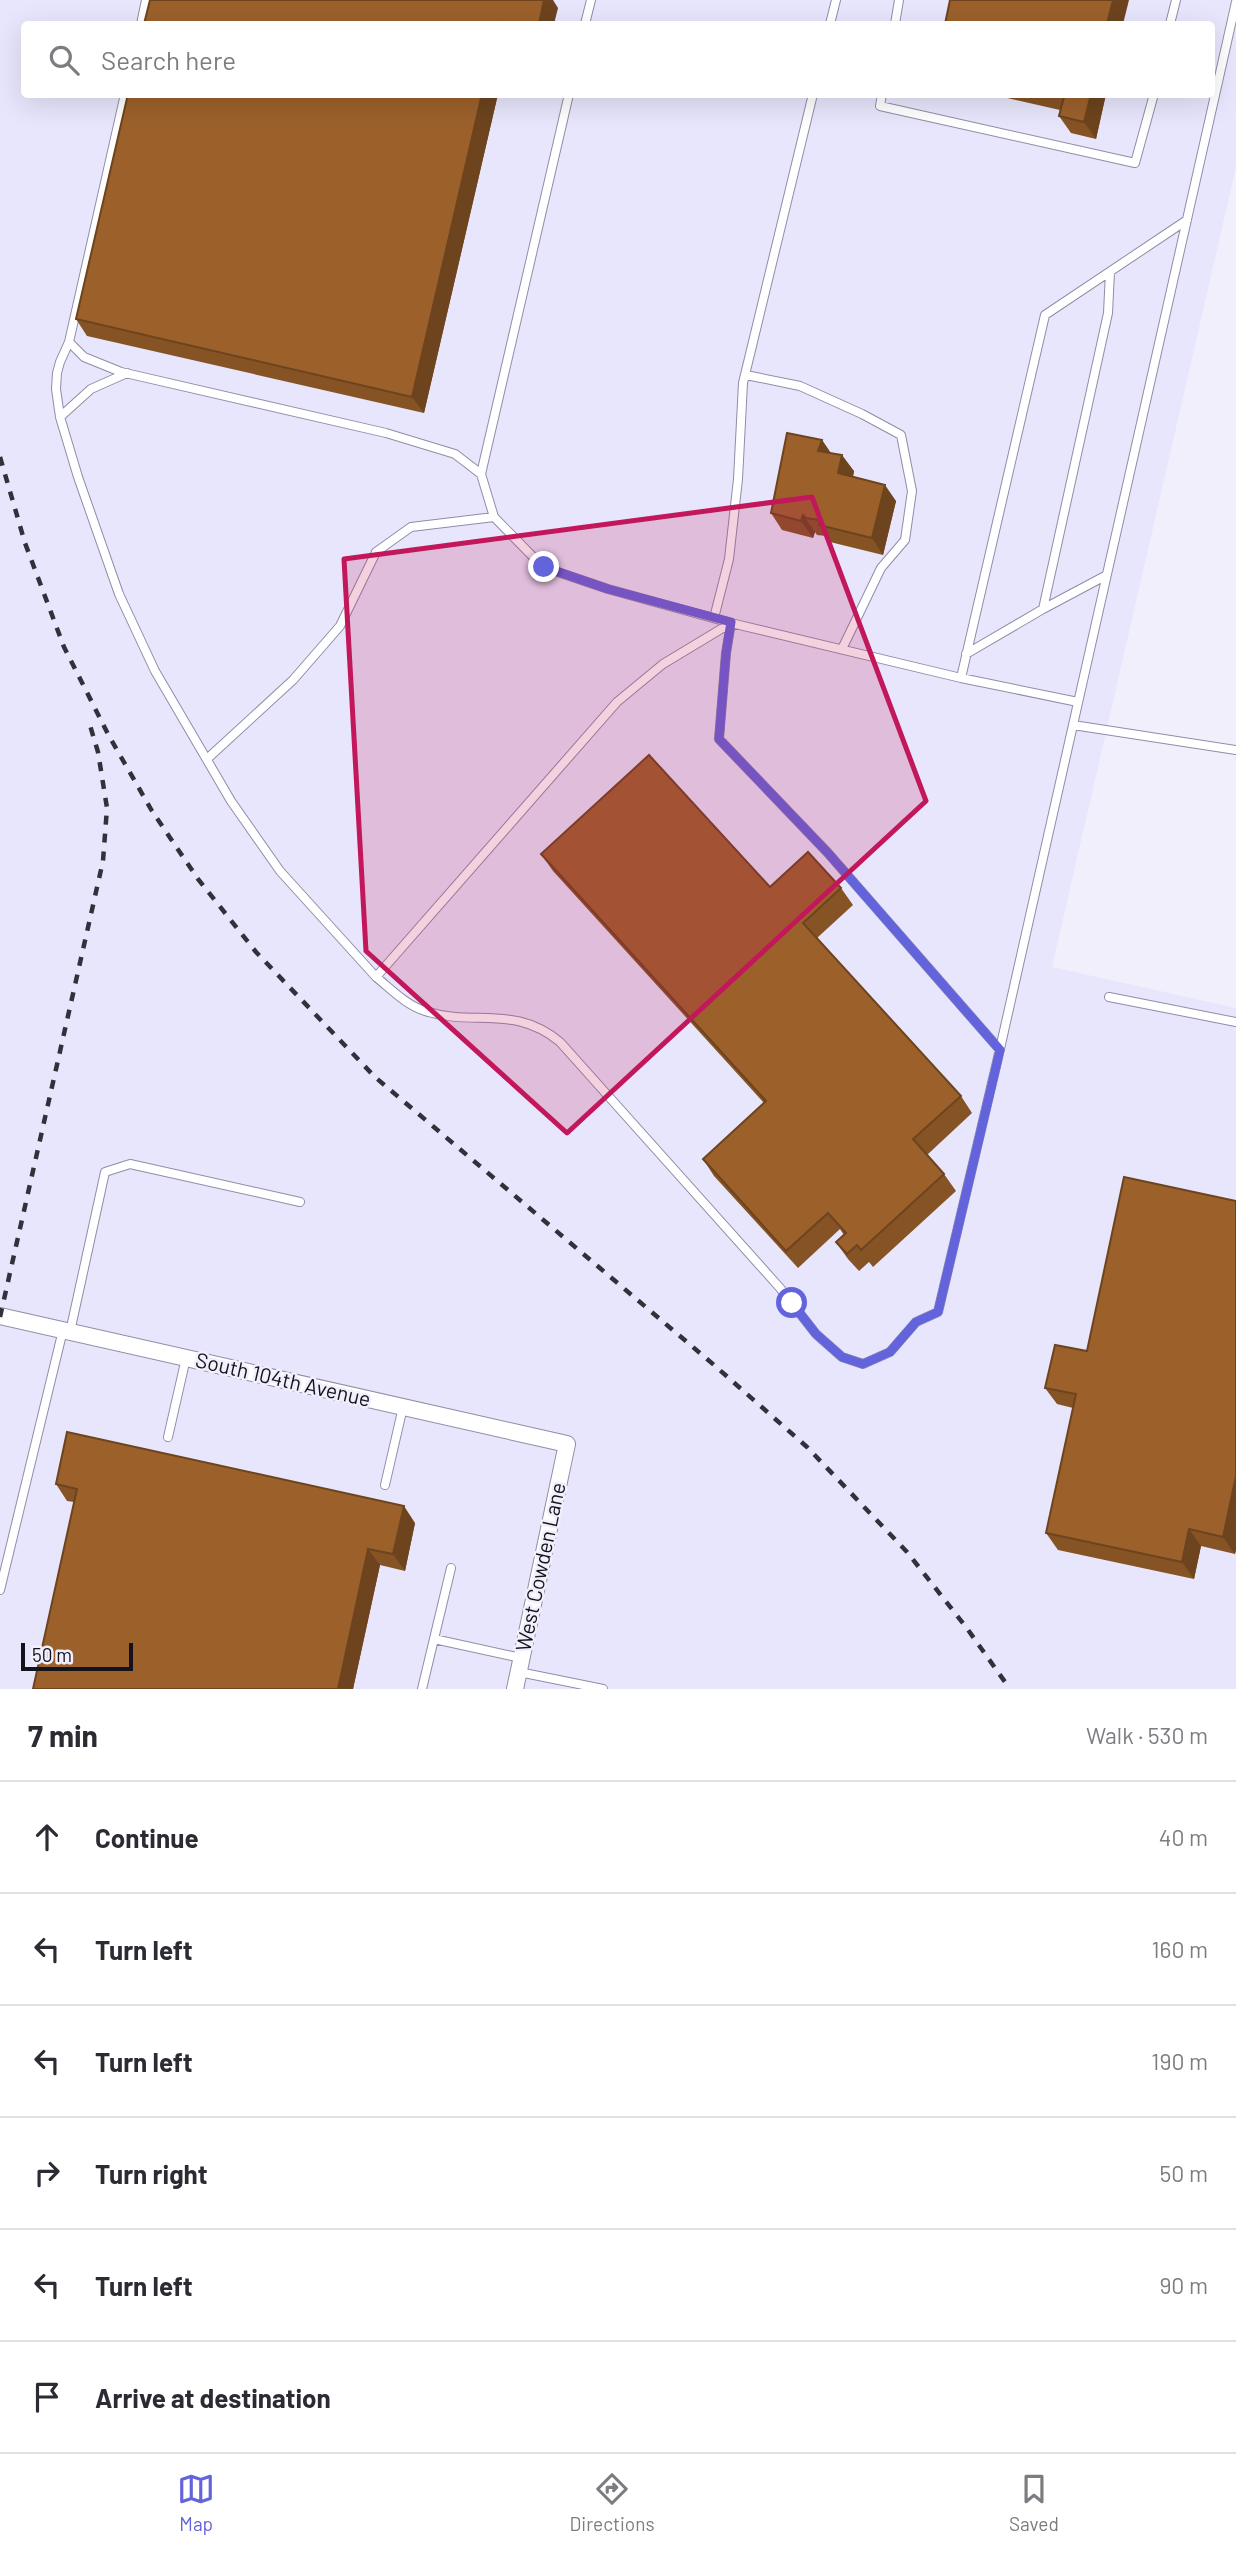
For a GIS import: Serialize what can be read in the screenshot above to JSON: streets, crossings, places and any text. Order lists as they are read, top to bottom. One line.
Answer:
{"streets":{"street":["South 104th Avenue","West Cowden Lane"]},"crossings":[["South 104th Avenue","West Cowden Lane"]],"scale_bar":"50 m","page":{"search":"Search here","scale":"50 m","heading":["7 min","Walk · 530 m"],"list":[["Continue","40 m"],["Turn left","160 m"],["Turn left","190 m"],["Turn right","50 m"],["Turn left","90 m"],"Arrive at destination"],"nav":["Map","Directions","Saved"]}}
